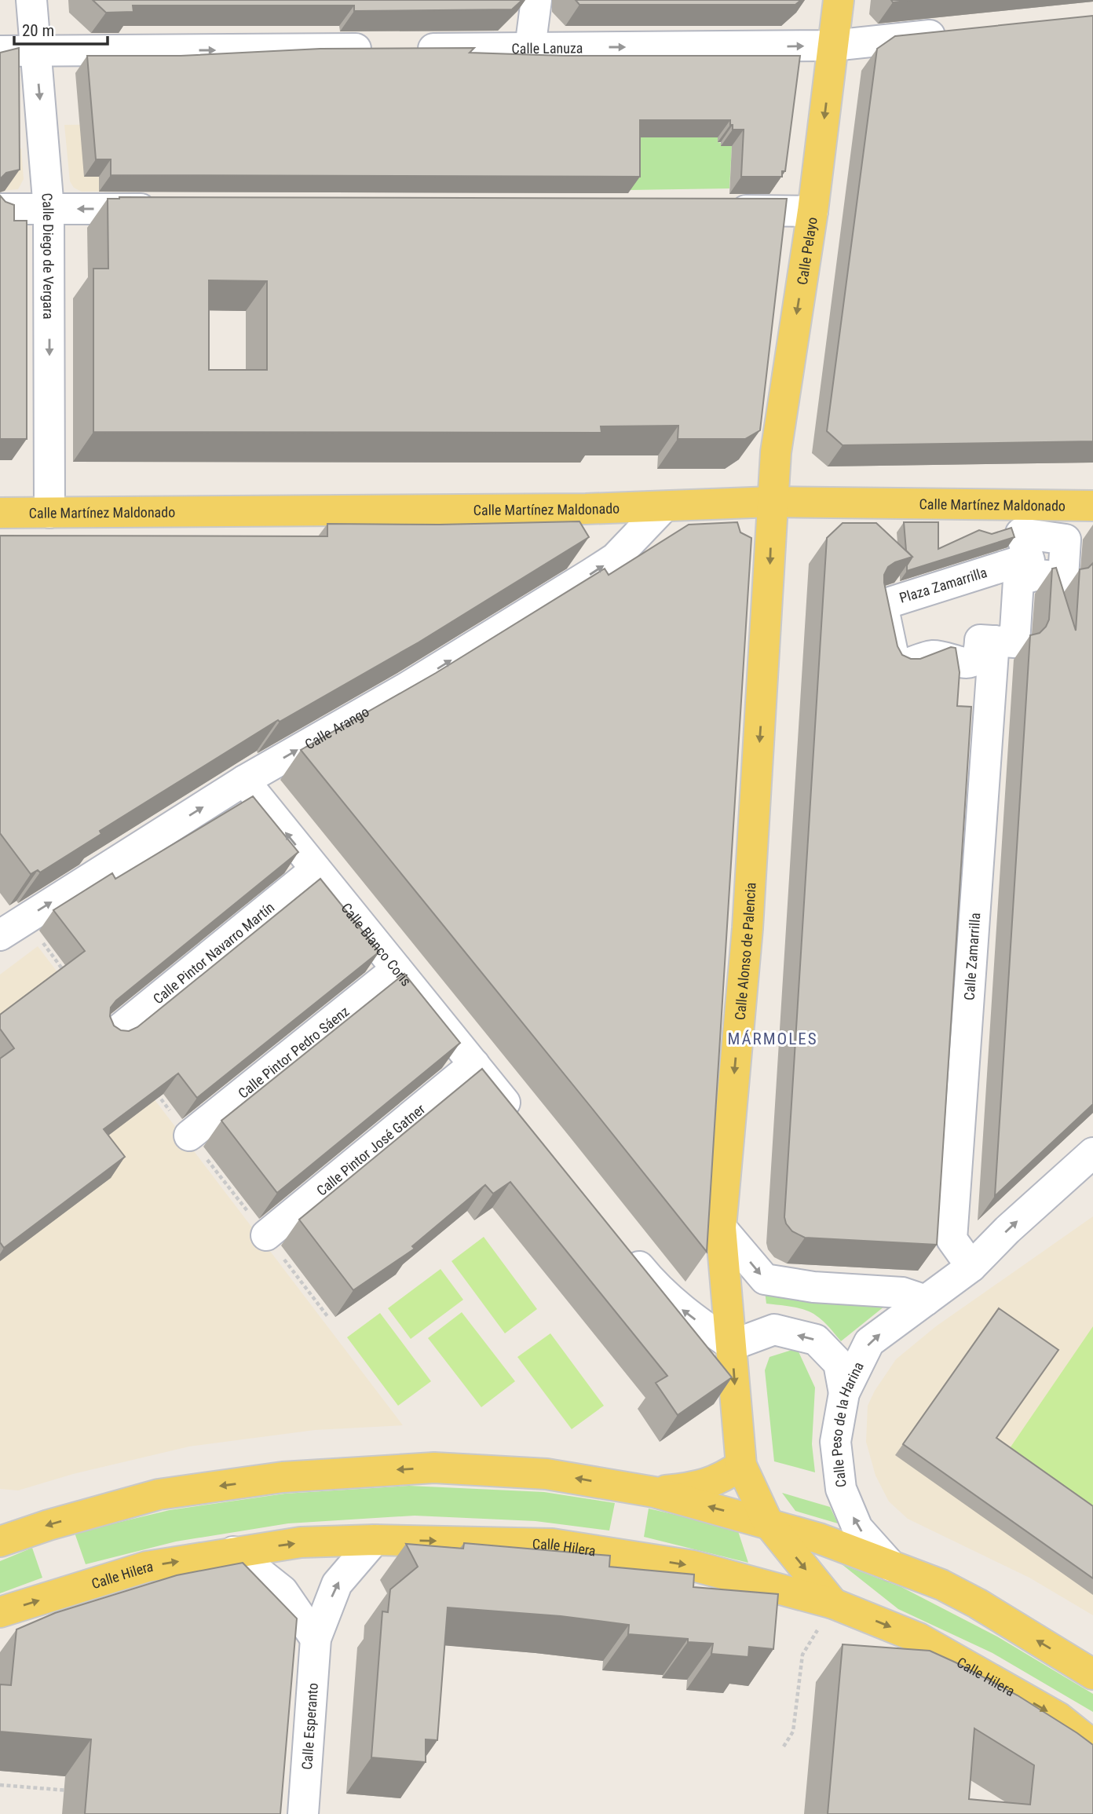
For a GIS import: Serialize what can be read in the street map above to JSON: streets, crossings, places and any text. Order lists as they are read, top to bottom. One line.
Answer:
{"streets":{"main road":["Calle Pelayo","Calle Martínez Maldonado","Calle Alonso de Palencia","Calle Hilera"],"street":["Calle Lanuza","Calle Diego de Vergara","Plaza Zamarrilla","Calle Arango","Calle Blanco Coris","Calle Pintor Navarro Martín","Calle Zamarrilla","Calle Pintor Pedro Sáenz","Calle Pintor José Gatner","Calle Peso de la Harina","Calle Esperanto"]},"crossings":[["Calle Lanuza","Calle Pelayo"],["Calle Pelayo","Calle Martínez Maldonado"],["Calle Pelayo","Calle Alonso de Palencia"],["Calle Diego de Vergara","Calle Martínez Maldonado"],["Calle Martínez Maldonado","Calle Arango"],["Calle Martínez Maldonado","Calle Alonso de Palencia"],["Plaza Zamarrilla","Calle Zamarrilla"],["Calle Arango","Calle Blanco Coris"],["Calle Blanco Coris","Calle Pintor Navarro Martín"],["Calle Blanco Coris","Calle Pintor Pedro Sáenz"],["Calle Blanco Coris","Calle Pintor José Gatner"],["Calle Alonso de Palencia","Calle Hilera"],["Calle Zamarrilla","Calle Peso de la Harina"],["Calle Hilera","Calle Esperanto"]],"one_way":["Calle Pelayo","Calle Diego de Vergara","Calle Arango","Calle Alonso de Palencia","Calle Peso de la Harina","Calle Esperanto"],"districts":["MÁRMOLES"],"scale_bar":"20 m"}
